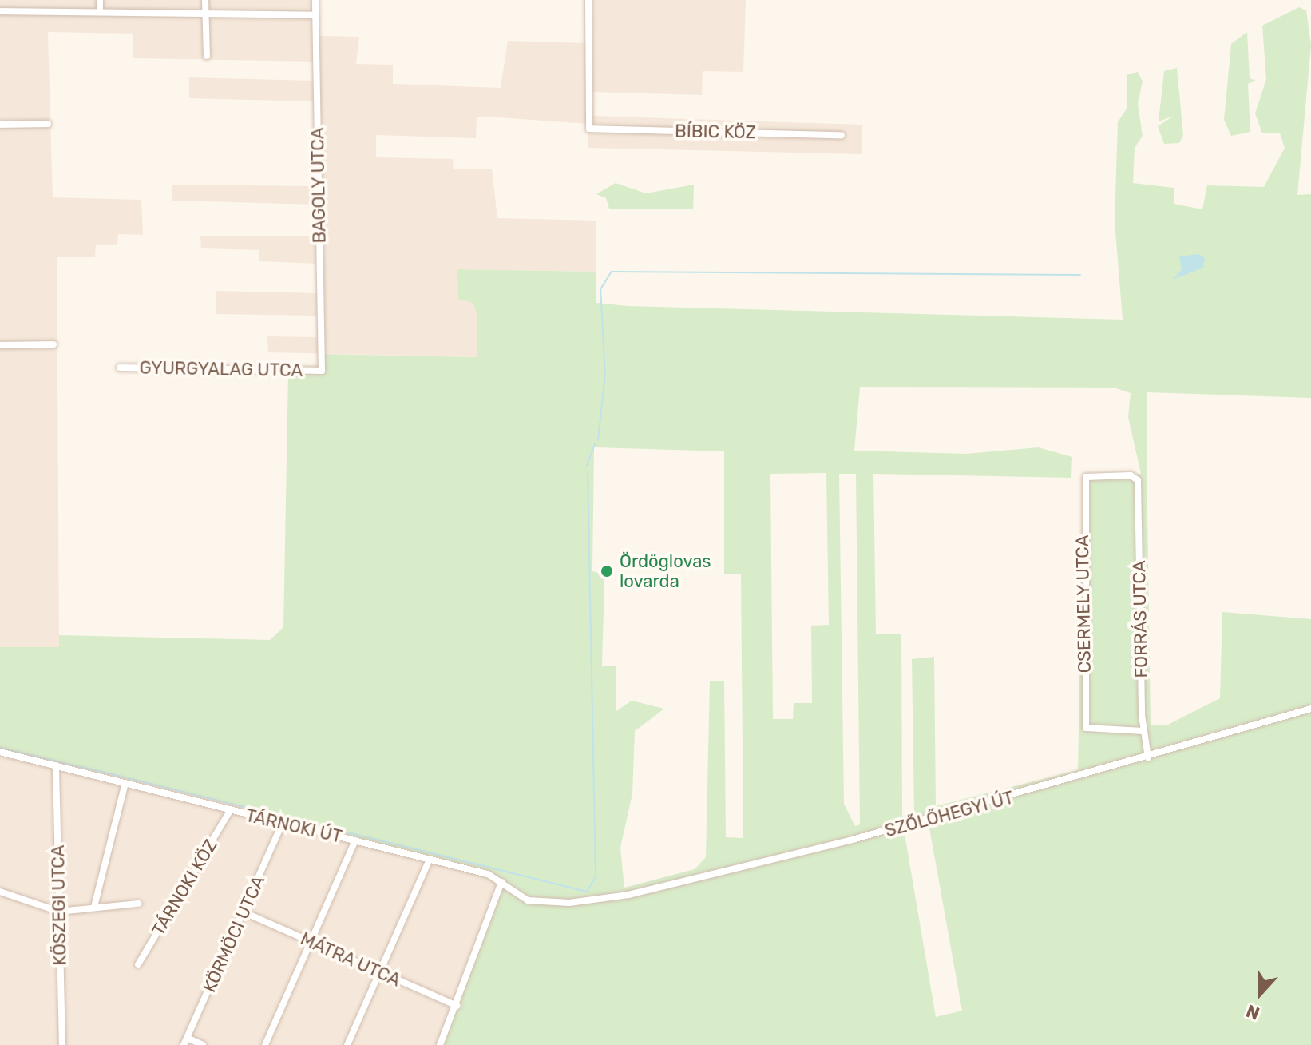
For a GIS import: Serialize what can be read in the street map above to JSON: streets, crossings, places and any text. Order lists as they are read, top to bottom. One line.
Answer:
{"streets":{"street":["BÍBIC KÖZ","BAGOLY UTCA","GYURGYALAG UTCA","CSERMELY UTCA","FORRÁS UTCA","SZŐLŐHEGYI ÚT","TÁRNOKI ÚT","TÁRNOKI KÖZ","KŐSZEGI UTCA","KÖRMÖCI UTCA","MÁTRA UTCA"]},"crossings":[["BAGOLY UTCA","GYURGYALAG UTCA"],["CSERMELY UTCA","FORRÁS UTCA"],["FORRÁS UTCA","SZŐLŐHEGYI ÚT"],["SZŐLŐHEGYI ÚT","TÁRNOKI ÚT"],["TÁRNOKI ÚT","TÁRNOKI KÖZ"],["TÁRNOKI ÚT","KŐSZEGI UTCA"],["TÁRNOKI ÚT","KÖRMÖCI UTCA"],["KÖRMÖCI UTCA","MÁTRA UTCA"]],"places":["Ördöglovas lovarda"],"north":"bottom"}
